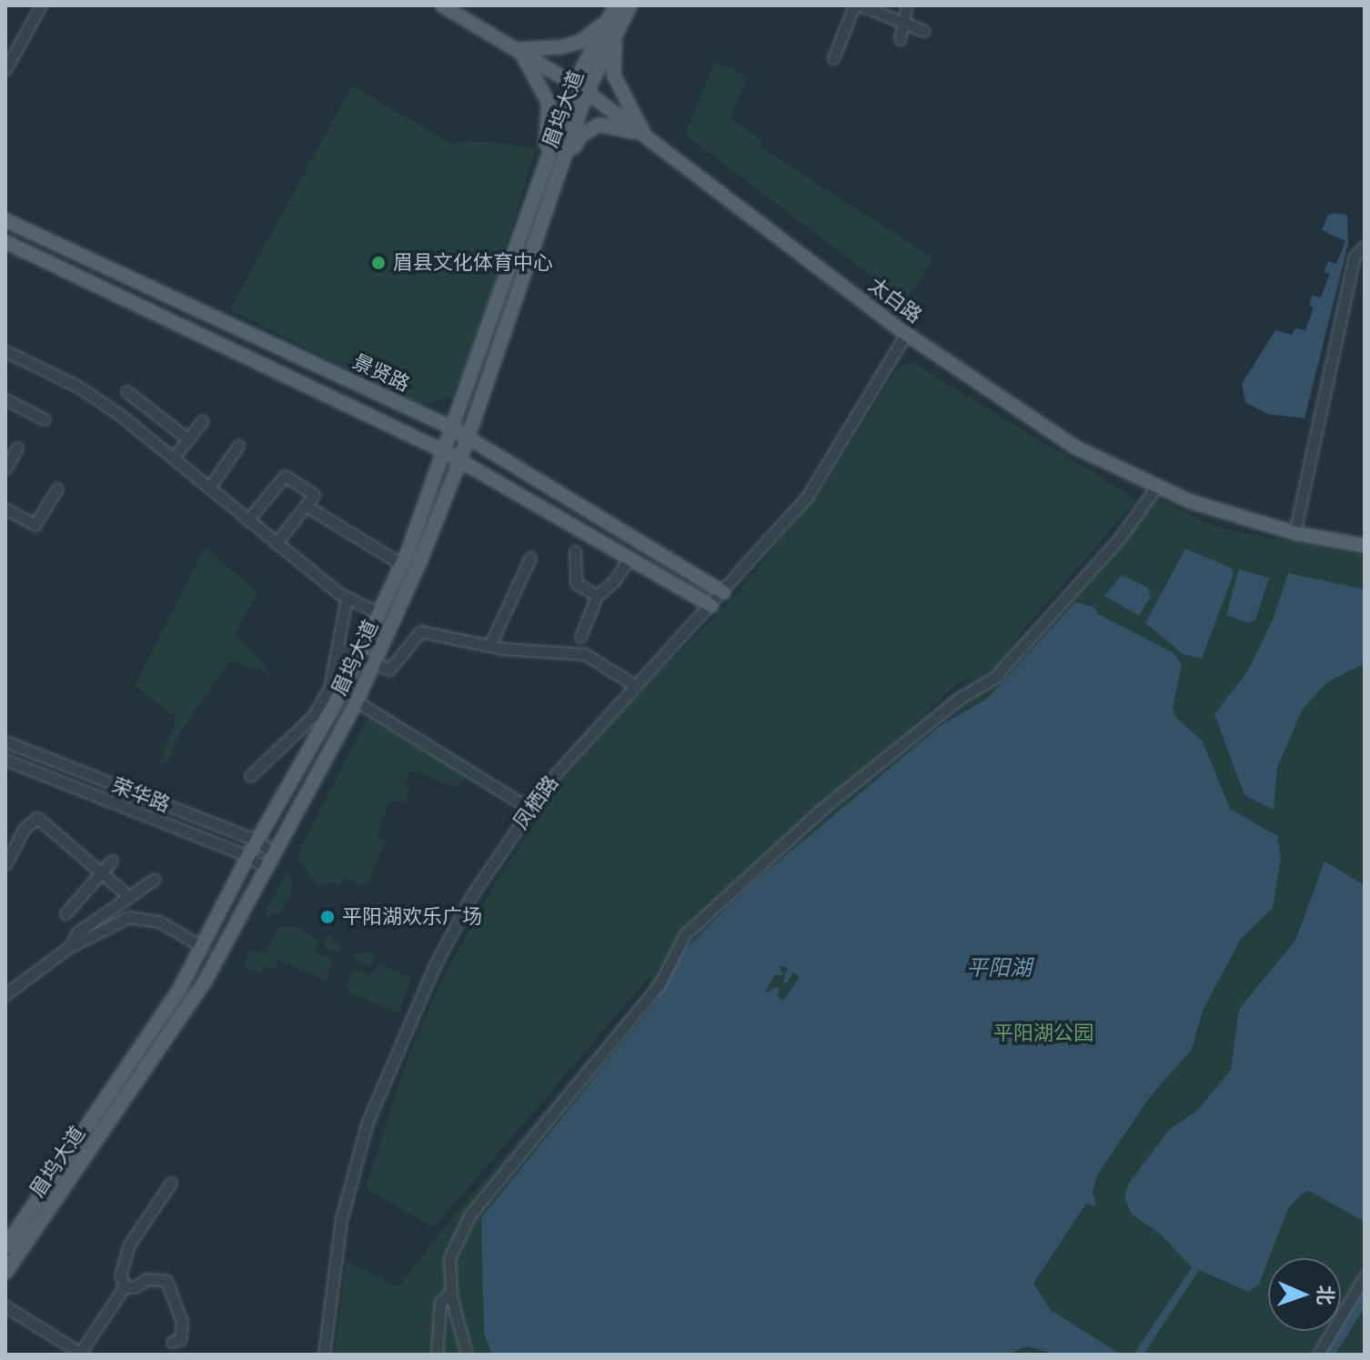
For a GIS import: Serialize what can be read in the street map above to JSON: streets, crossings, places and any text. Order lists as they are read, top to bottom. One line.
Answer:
{"streets":{"main road":["眉坞大道","太白路","景贤路"],"street":["荣华路","凤栖路"]},"crossings":[["眉坞大道","太白路"],["眉坞大道","景贤路"],["眉坞大道","荣华路"],["太白路","凤栖路"],["景贤路","凤栖路"]],"water":["平阳湖"],"parks":["平阳湖公园"],"places":["眉县文化体育中心","平阳湖欢乐广场"],"north":"right"}
